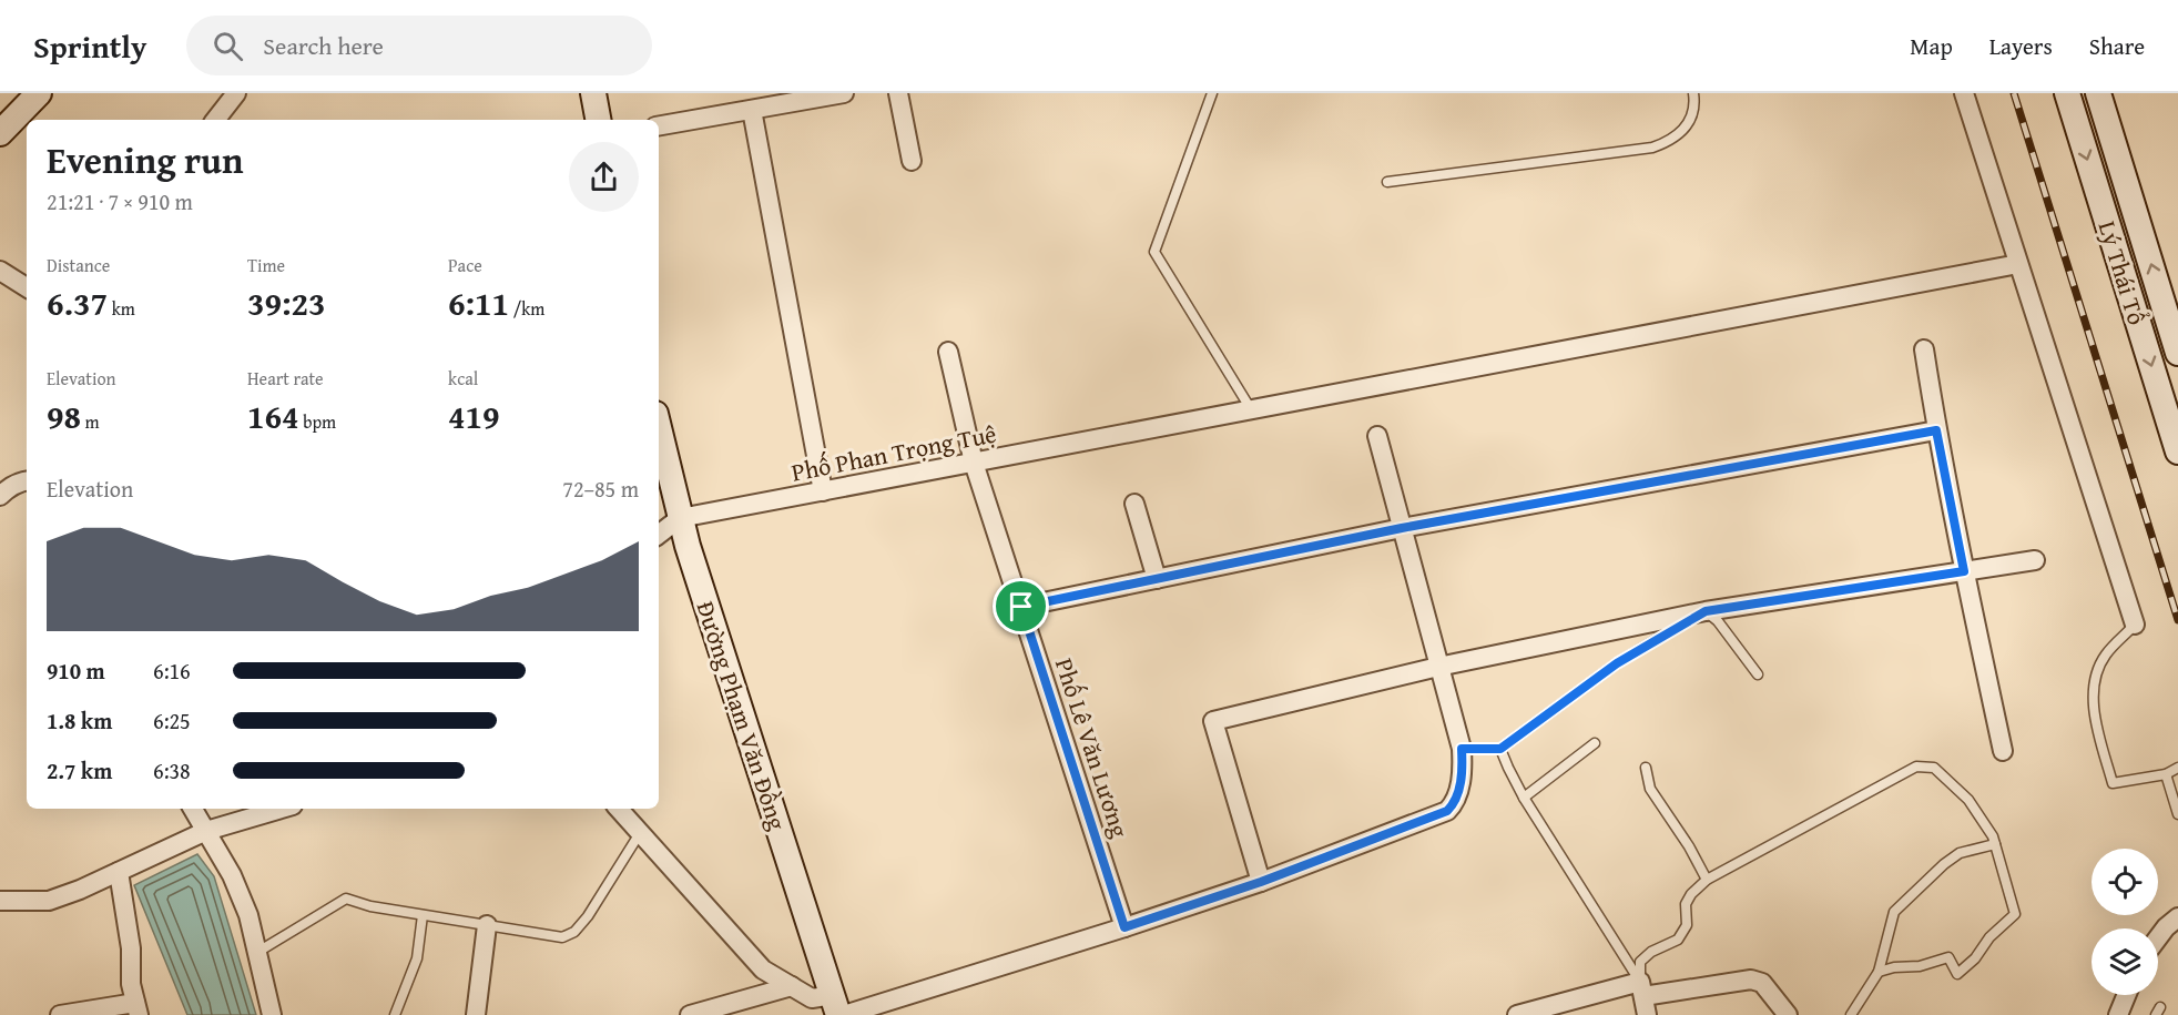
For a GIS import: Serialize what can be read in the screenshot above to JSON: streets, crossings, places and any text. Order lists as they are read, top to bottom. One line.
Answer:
{"streets":{"main road":["Lý Thái Tổ","Đường Phạm Văn Đồng"],"street":["Phố Phan Trọng Tuệ","Phố Lê Văn Lương"]},"crossings":[["Phố Phan Trọng Tuệ","Đường Phạm Văn Đồng"],["Phố Phan Trọng Tuệ","Phố Lê Văn Lương"]],"page":{"header":"Sprintly","search":"Search here","nav":["Map","Layers","Share"],"heading":["Evening run","21:21 · 7 × 910 m"],"stats":[["Distance","6.37 km"],["Time","39:23"],["Pace","6:11 /km"],["Elevation","98 m"],["Heart rate","164 bpm"],["kcal","419"]],"chart":["Elevation","72–85 m"],"list":[{"name":"910 m","note":"6:16"},{"name":"1.8 km","note":"6:25"},{"name":"2.7 km","note":"6:38"}]}}
